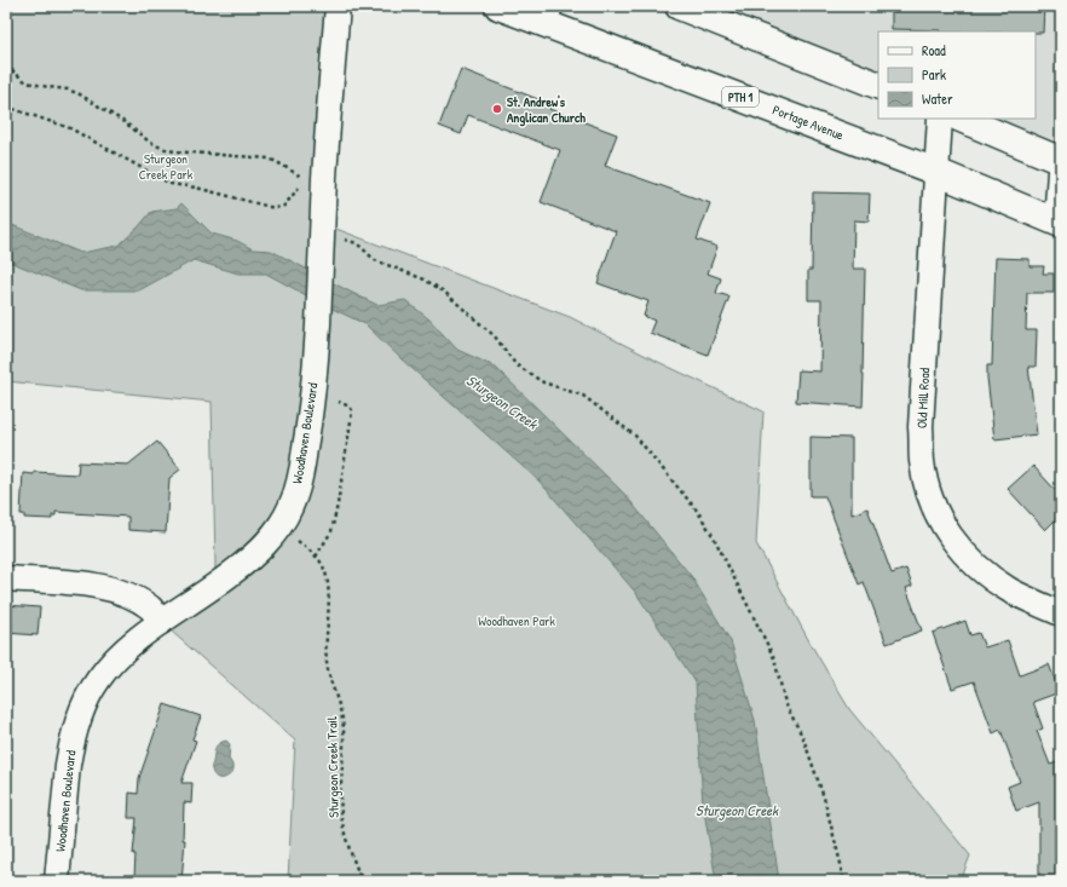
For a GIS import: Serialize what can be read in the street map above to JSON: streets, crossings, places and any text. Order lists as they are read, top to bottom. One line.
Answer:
{"streets":{"highway":["PTH 1","Portage Avenue"],"street":["Old Mill Road","Woodhaven Boulevard"],"path":["Sturgeon Creek Trail"]},"crossings":[["Portage Avenue","Old Mill Road"],["Woodhaven Boulevard","Sturgeon Creek Trail"]],"water":["Sturgeon Creek"],"parks":["Sturgeon Creek Park","Woodhaven Park"],"places":["St. Andrew's Anglican Church"],"legend":["Road","Park","Water"]}
